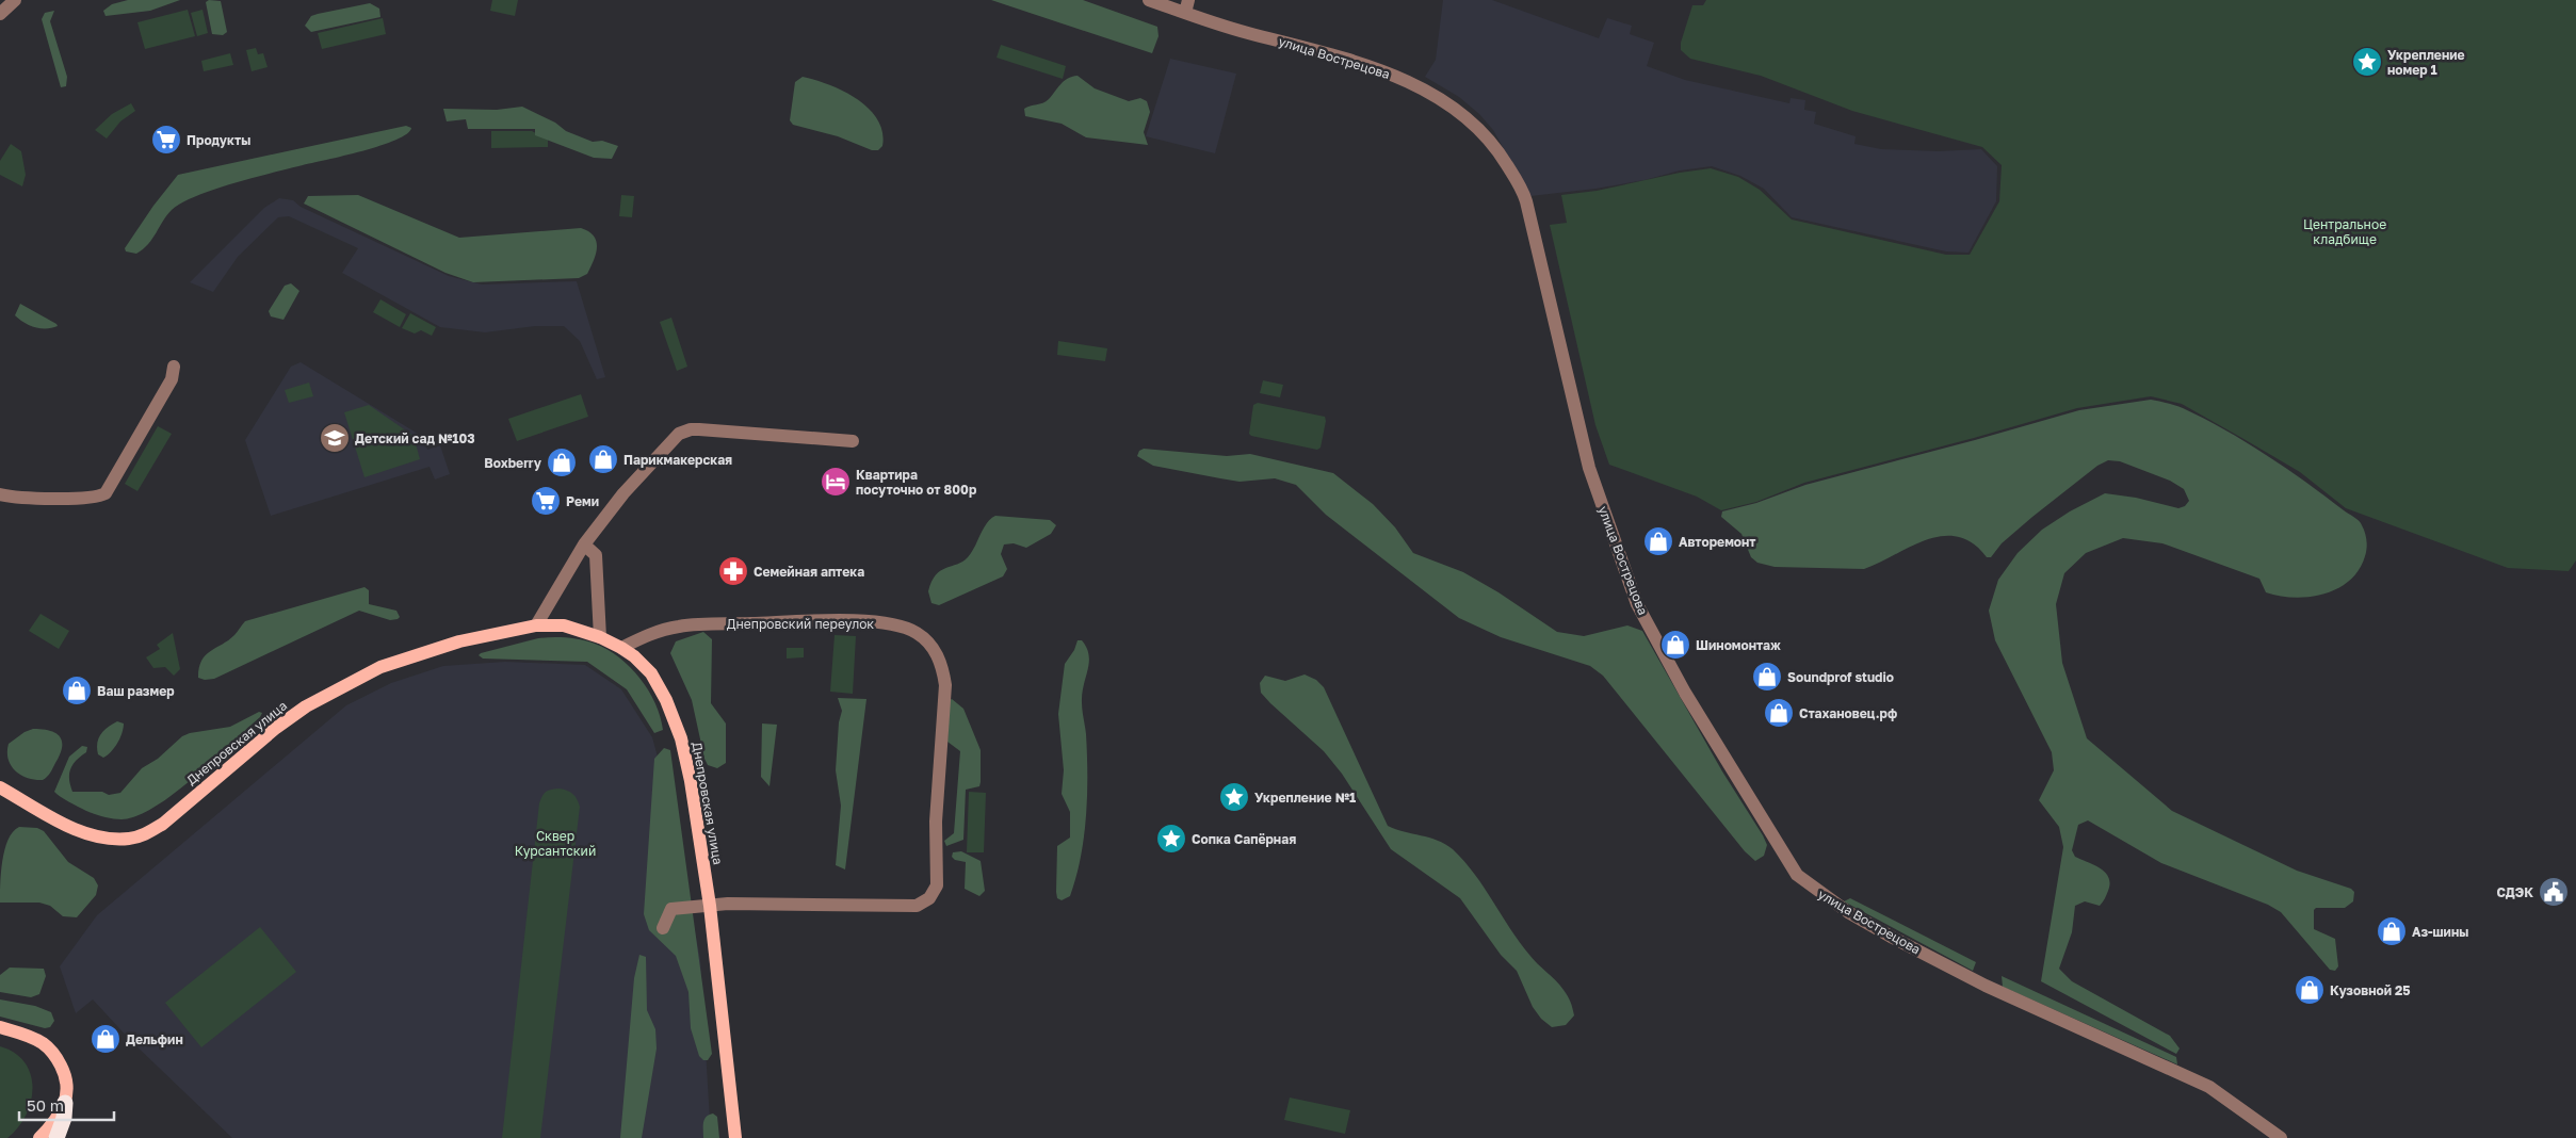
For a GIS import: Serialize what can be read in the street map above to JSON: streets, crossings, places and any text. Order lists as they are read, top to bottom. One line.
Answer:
{"streets":{"main road":["Днепровская улица"],"street":["улица Вострецова","Днепровский переулок"]},"crossings":[["Днепровский переулок","Днепровская улица"]],"parks":["Центральное кладбище","Сквер Курсантский"],"places":{"place":["Укрепление номер 1","Укрепление №1","Сопка Сапёрная"],"supermarket":["Продукты","Реми"],"school or university":["Детский сад №103"],"shop":["Парикмакерская","Boxberry","Авторемонт","Шиномонтаж","Soundprof studio","Ваш размер","Стахановец.рф","Аз-шины","Кузовной 25","Дельфин"],"hotel":["Квартира посуточно от 800р"],"pharmacy":["Семейная аптека"],"public building":["СДЭК"]},"scale_bar":"50 m"}
